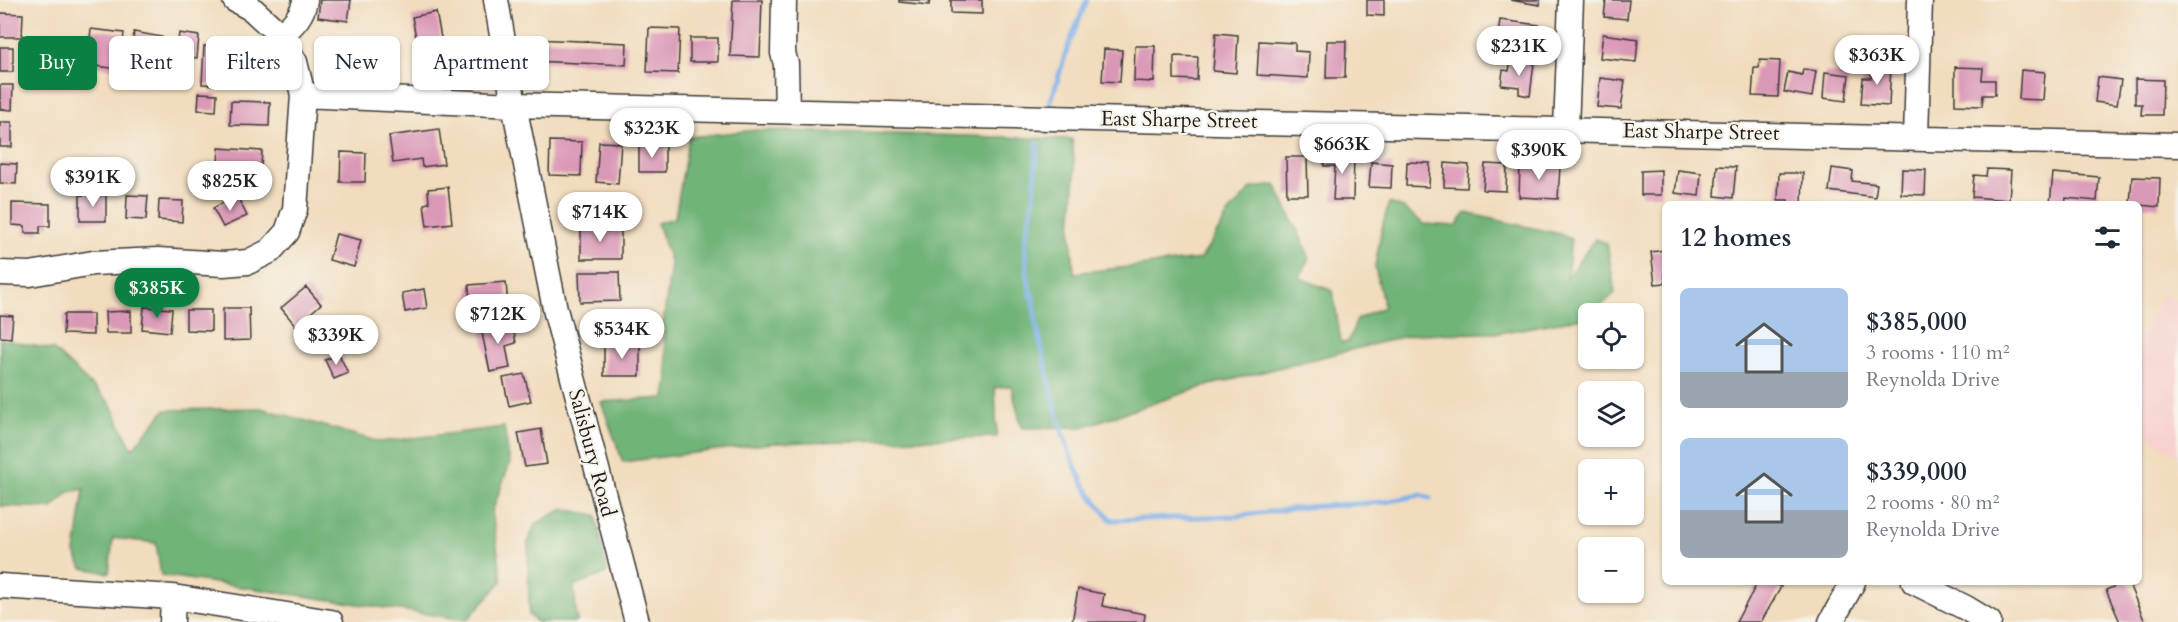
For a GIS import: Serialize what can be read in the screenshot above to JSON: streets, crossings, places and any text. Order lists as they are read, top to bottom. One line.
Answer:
{"streets":{"street":["East Sharpe Street","Salisbury Road"]},"crossings":[["East Sharpe Street","Salisbury Road"]],"page":{"price":["$231K","$363K","$323K","$663K","$390K","$391K","$825K","$714K","$385K","$712K","$534K","$339K"],"chip":["Buy","Rent","Filters","New","Apartment"],"heading":"12 homes","list":[{"name":"$385,000","note":"3 rooms · 110 m² · Reynolda Drive"},{"name":"$339,000","note":"2 rooms · 80 m² · Reynolda Drive"}],"map_buttons":["+","−"]}}
